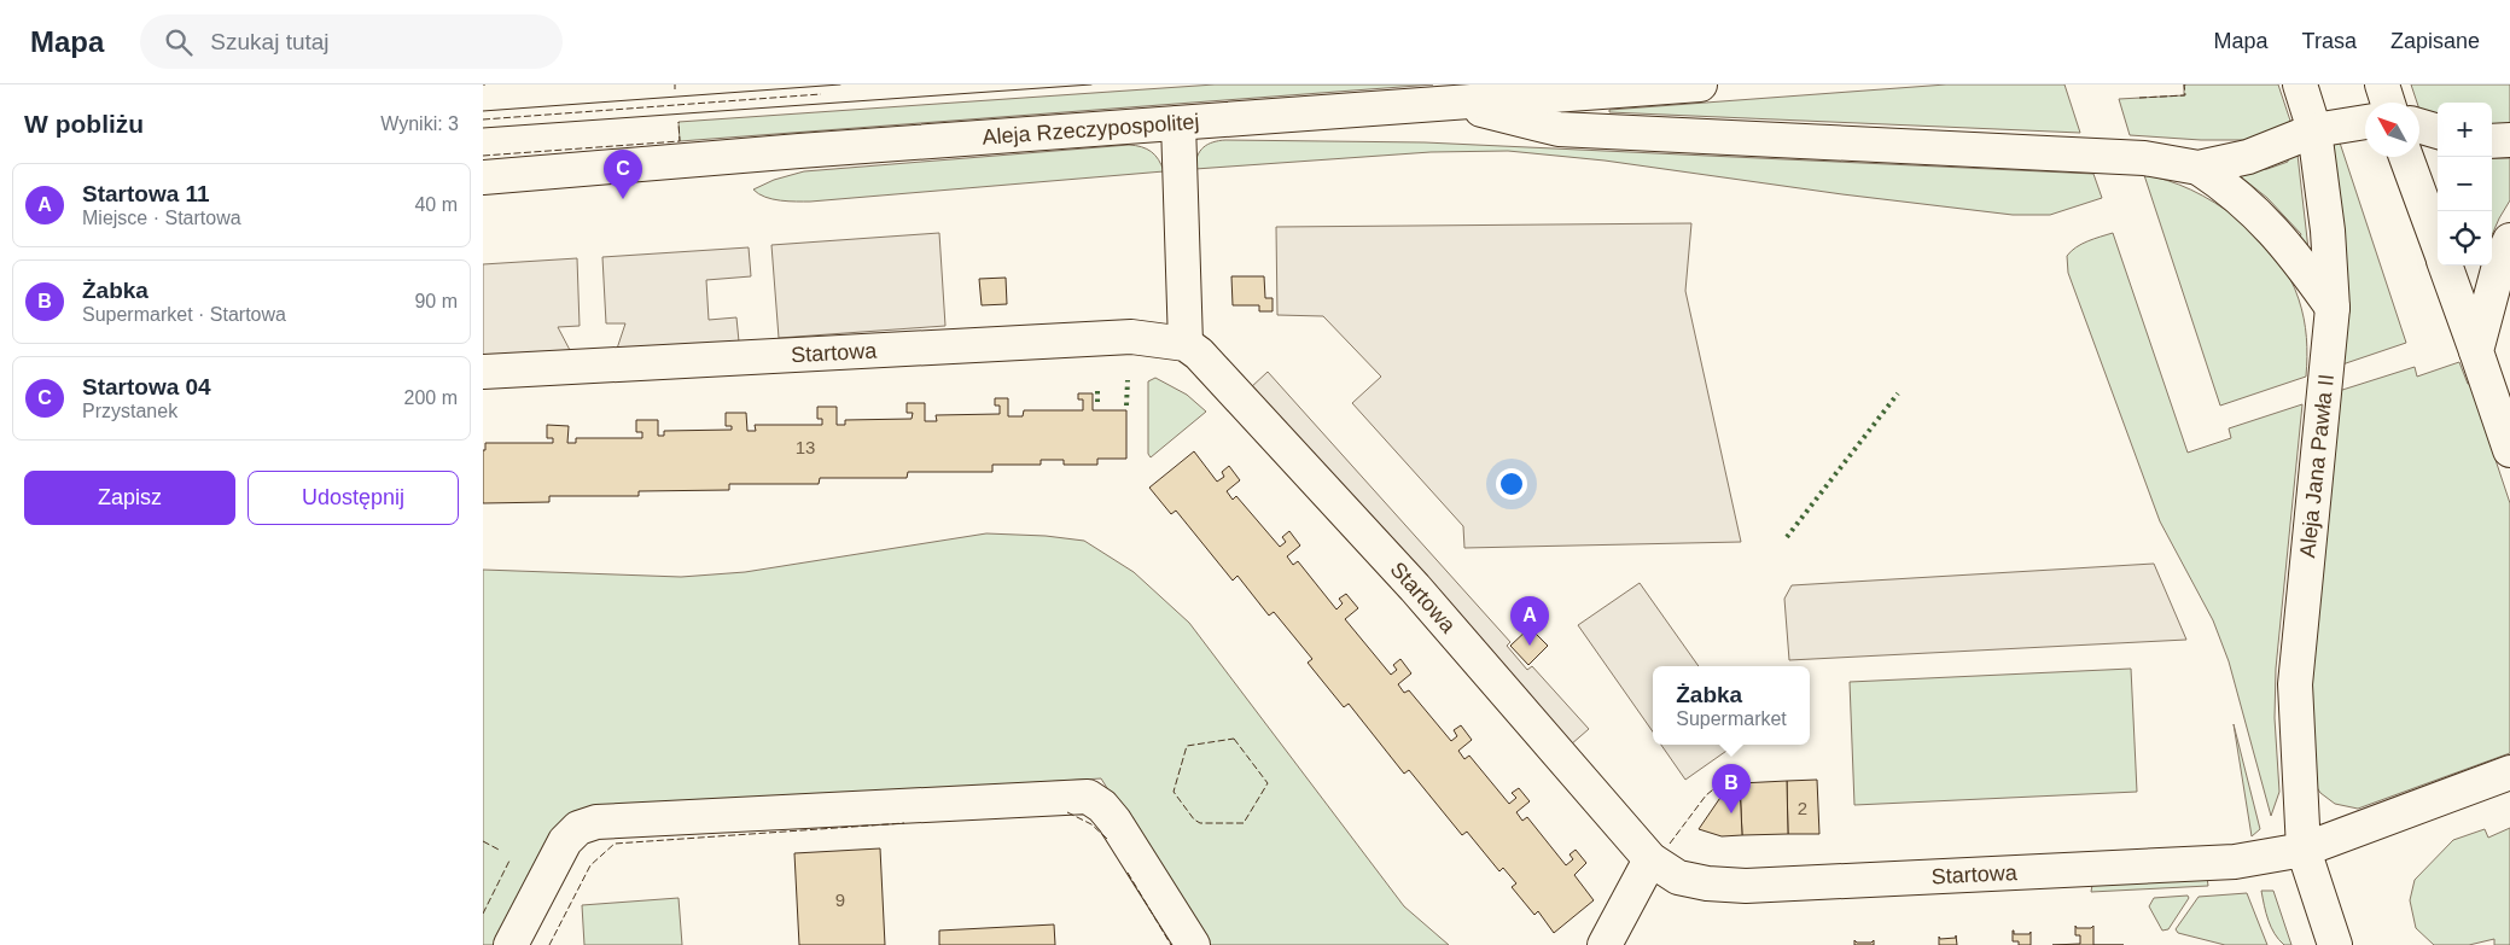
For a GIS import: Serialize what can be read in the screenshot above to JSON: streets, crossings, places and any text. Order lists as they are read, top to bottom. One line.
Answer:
{"streets":{"main road":["Aleja Rzeczypospolitej","Startowa","Aleja Jana Pawła II"]},"crossings":[["Startowa","Aleja Jana Pawła II"]],"house_numbers":["13","2","9"],"north":"top left","page":{"header":"Mapa","search":"Szukaj tutaj","nav":["Mapa","Trasa","Zapisane"],"heading":["W pobliżu","Wyniki: 3"],"map_buttons":["+","−"],"pins":["C","A","B"],"list":[{"mark":"A","name":"Startowa 11","note":"Miejsce · Startowa","value":"40 m"},{"mark":"B","name":"Żabka","note":"Supermarket · Startowa","value":"90 m"},{"mark":"C","name":"Startowa 04","note":"Przystanek","value":"200 m"}],"buttons":["Zapisz","Udostępnij"],"popup":["Żabka","Supermarket"]}}
